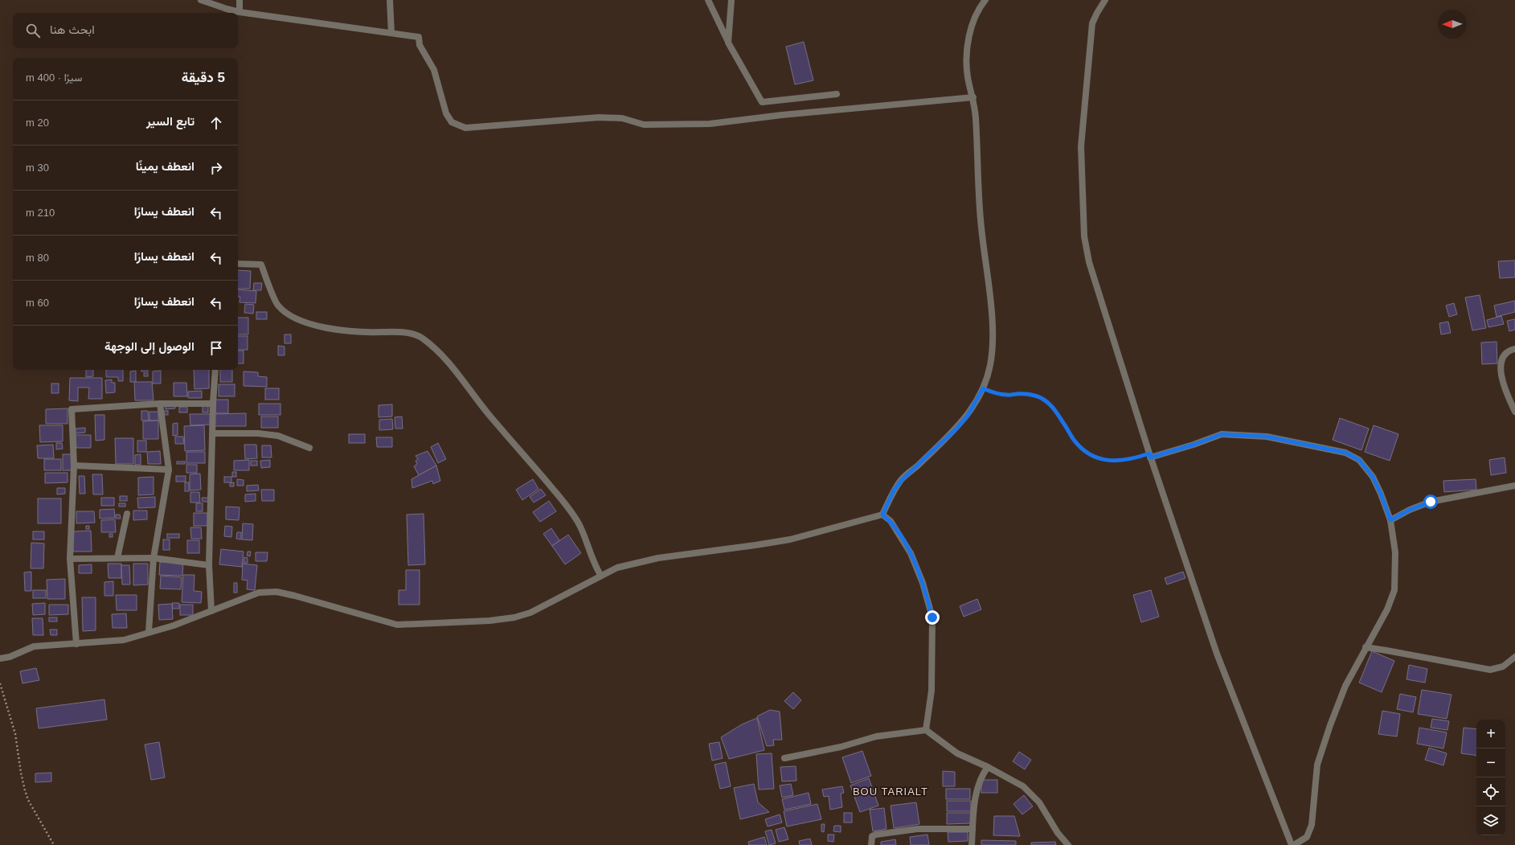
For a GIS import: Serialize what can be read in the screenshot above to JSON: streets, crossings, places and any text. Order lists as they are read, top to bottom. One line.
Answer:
{"districts":["BOU TARIALT"],"north":"left","page":{"search":"ابحث هنا","heading":["5 دقيقة","سيرًا · 400 m"],"list":[["تابع السير","20 m"],["انعطف يمينًا","30 m"],["انعطف يسارًا","210 m"],["انعطف يسارًا","80 m"],["انعطف يسارًا","60 m"],"الوصول إلى الوجهة"],"map_buttons":["+","−"]}}
